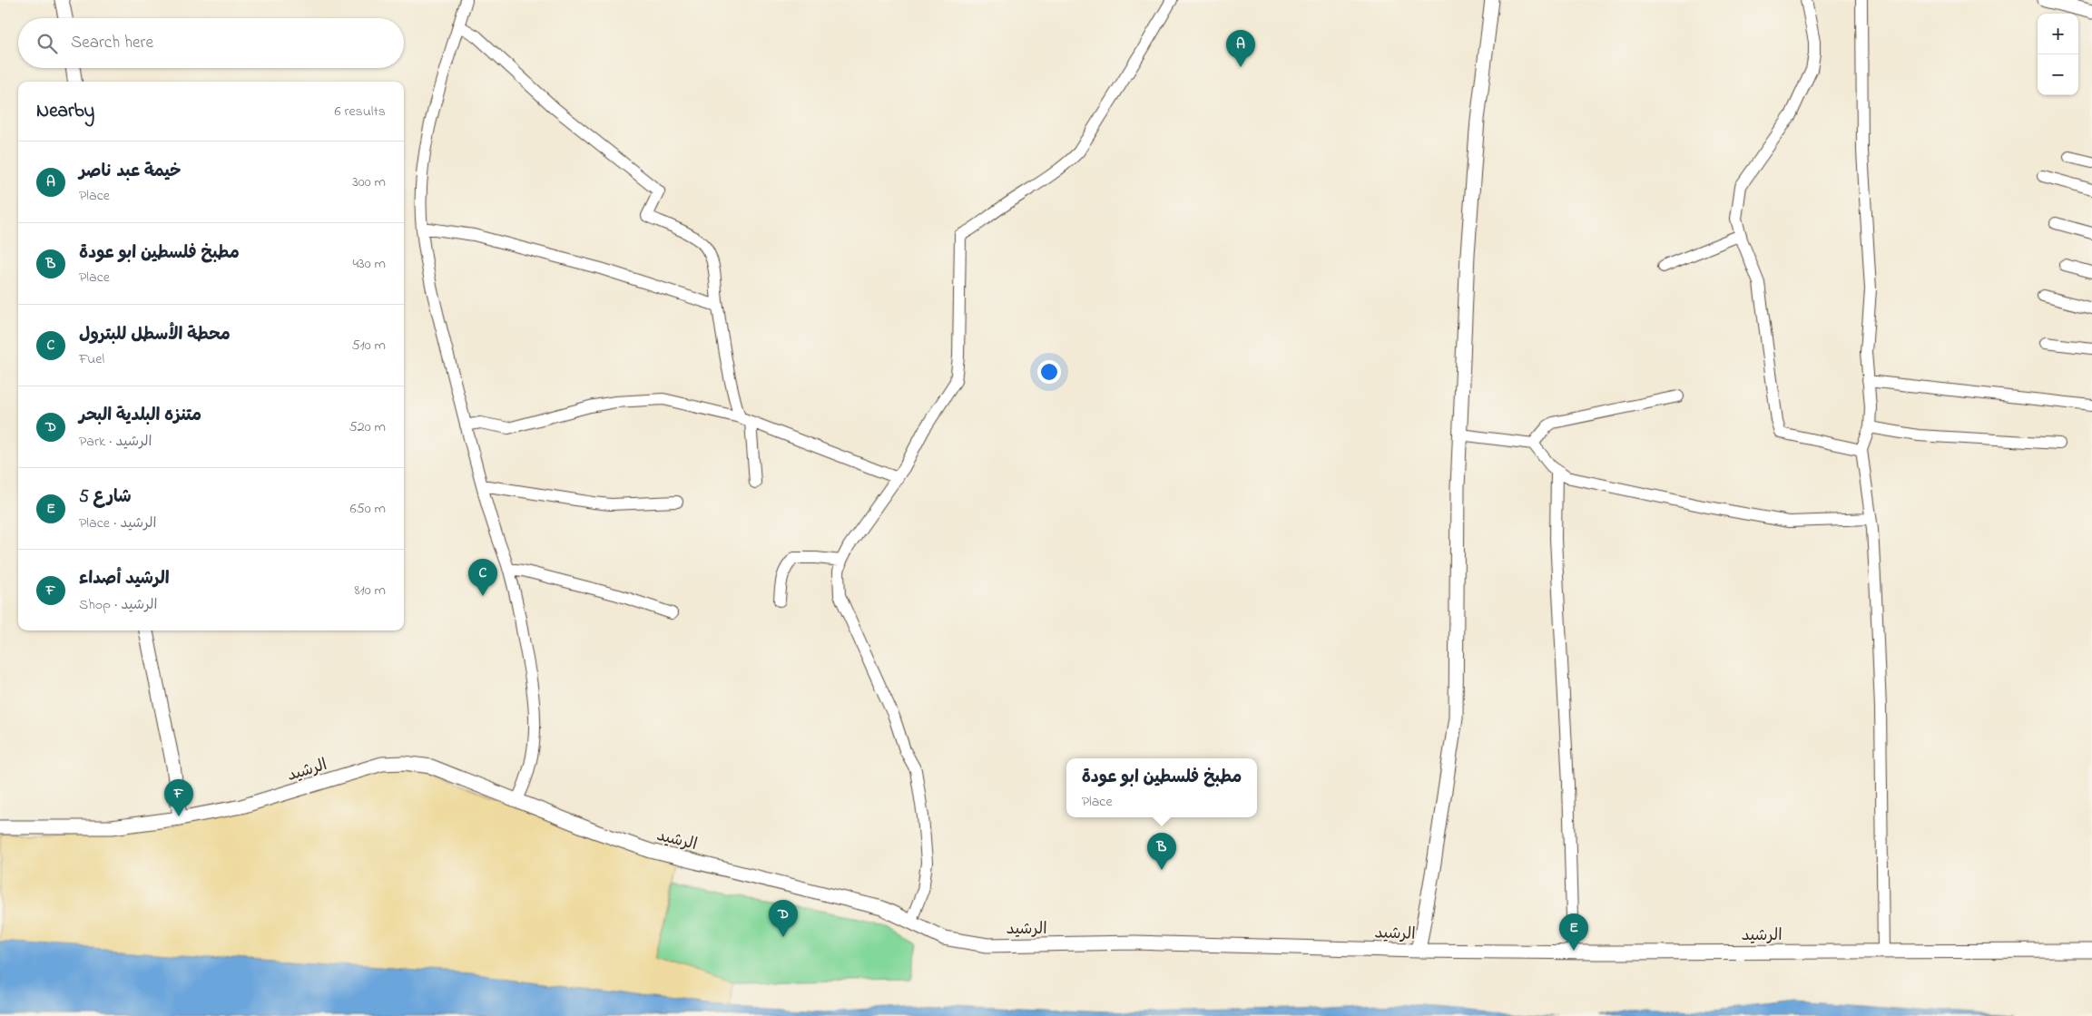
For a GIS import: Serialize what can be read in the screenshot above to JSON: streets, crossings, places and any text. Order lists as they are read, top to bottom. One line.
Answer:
{"streets":{"main road":["الرشيد"]},"page":{"map_buttons":["+","−"],"search":"Search here","pins":["A","C","F","B","D","E"],"heading":["Nearby","6 results"],"list":[{"mark":"A","name":"خيمة عبد ناصر","note":"Place","value":"300 m"},{"mark":"B","name":"مطبخ فلسطين ابو عودة","note":"Place","value":"430 m"},{"mark":"C","name":"محطة الأسطل للبترول","note":"Fuel","value":"510 m"},{"mark":"D","name":"متنزه البلدية البحر","note":"Park · الرشيد","value":"520 m"},{"mark":"E","name":"شارع 5","note":"Place · الرشيد","value":"650 m"},{"mark":"F","name":"الرشيد أصداء","note":"Shop · الرشيد","value":"810 m"}],"popup":["مطبخ فلسطين ابو عودة","Place"]}}
